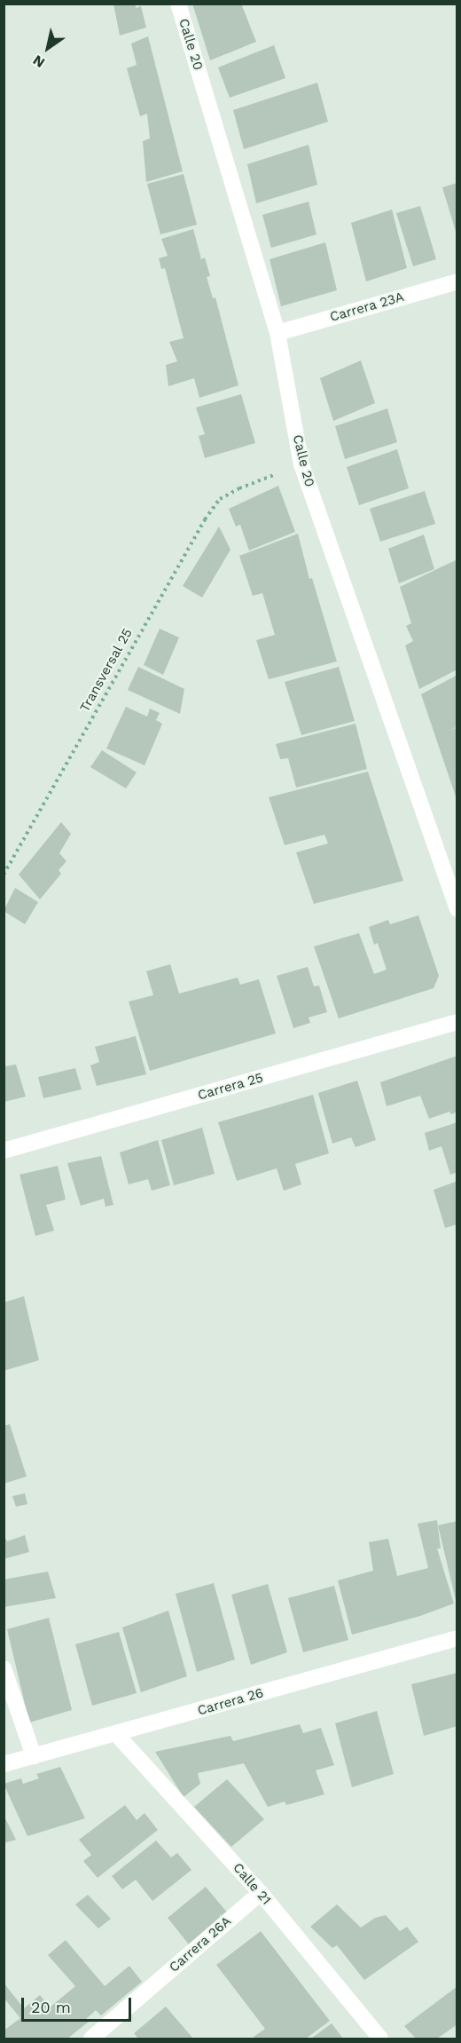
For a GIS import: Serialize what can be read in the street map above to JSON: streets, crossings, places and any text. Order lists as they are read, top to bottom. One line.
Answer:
{"streets":{"street":["Calle 20","Carrera 23A","Carrera 25","Carrera 26","Calle 21","Carrera 26A"],"path":["Transversal 25"]},"crossings":[["Calle 20","Carrera 23A"],["Calle 20","Transversal 25"],["Carrera 26","Calle 21"],["Calle 21","Carrera 26A"]],"scale_bar":"20 m","north":"bottom left"}
